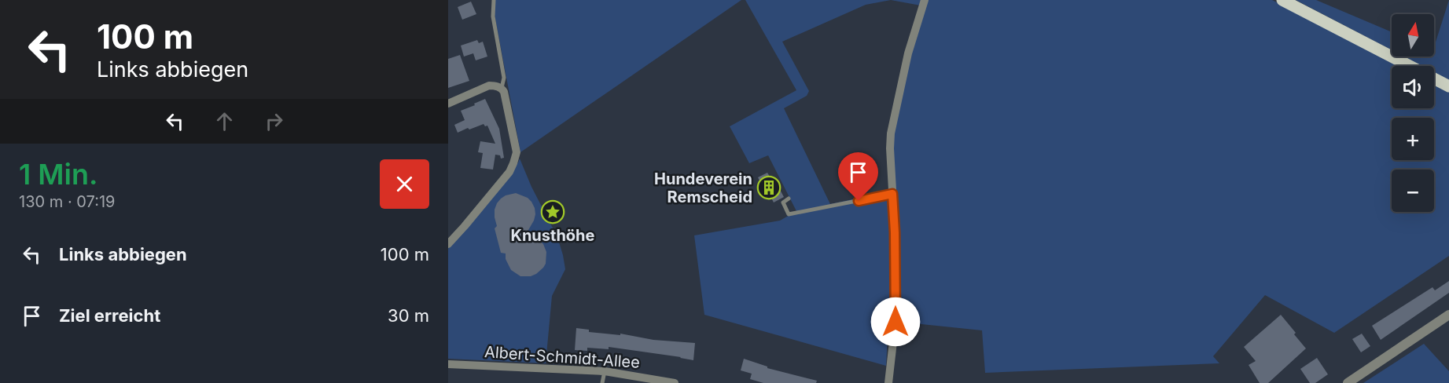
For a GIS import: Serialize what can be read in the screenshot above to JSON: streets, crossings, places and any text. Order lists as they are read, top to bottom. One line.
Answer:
{"streets":{"street":["Albert-Schmidt-Allee"]},"places":{"building":["Hundeverein Remscheid"],"place":["Knusthöhe"]},"north":"top","page":{"turn":["100 m","Links abbiegen"],"map_buttons":["+","−"],"heading":["1 Min.","130 m · 07:19"],"list":[{"name":"Links abbiegen","value":"100 m"},{"name":"Ziel erreicht","value":"30 m"}]}}
